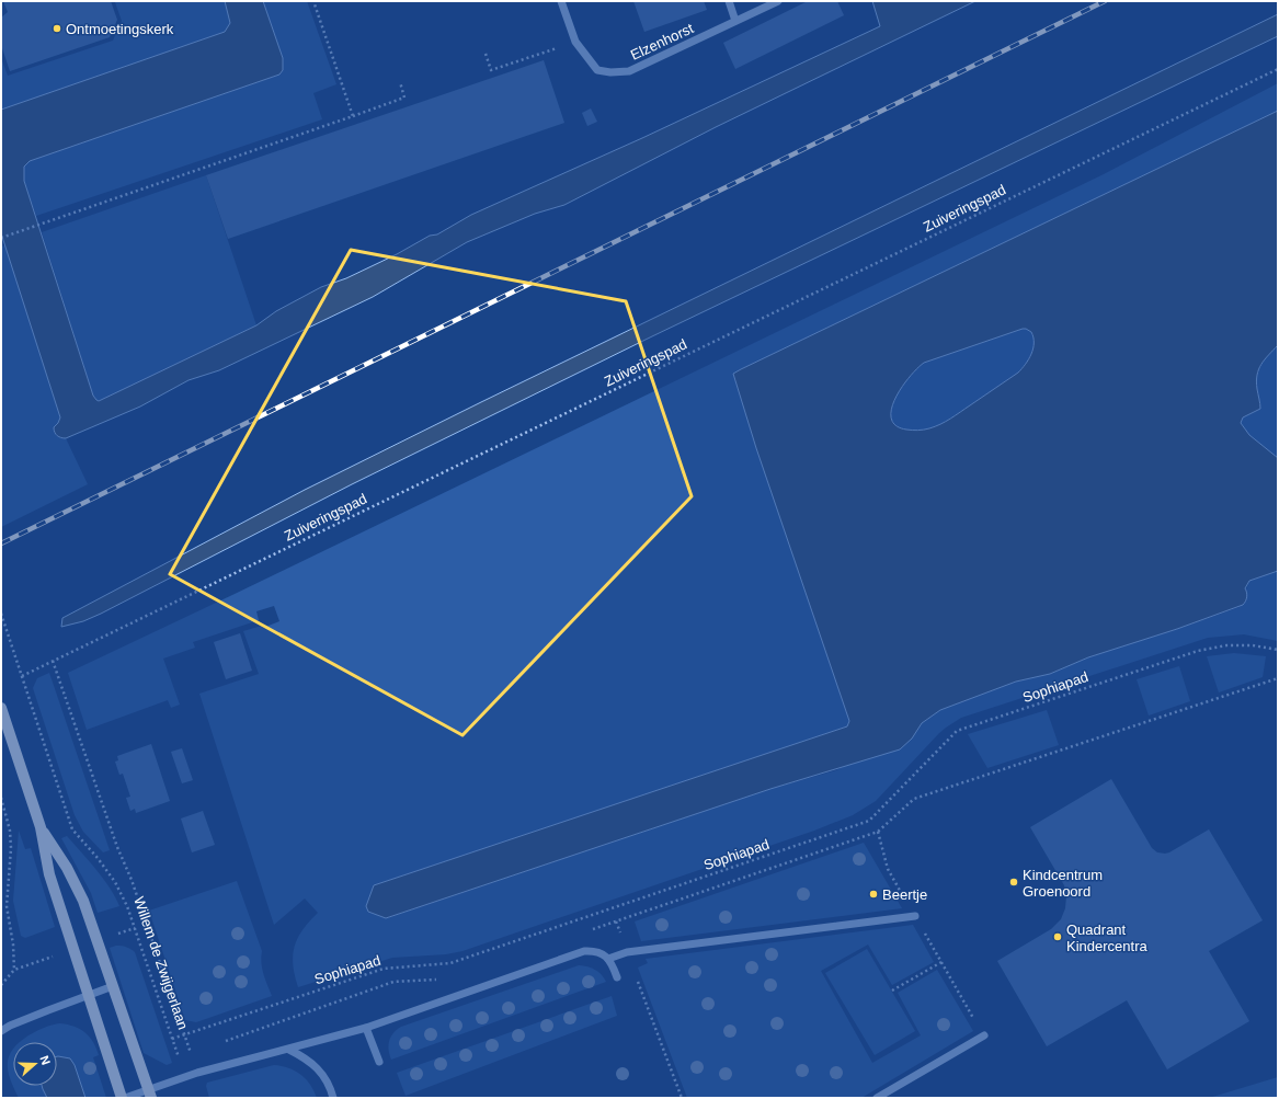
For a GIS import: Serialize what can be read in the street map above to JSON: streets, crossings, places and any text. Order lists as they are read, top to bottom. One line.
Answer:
{"streets":{"street":["Elzenhorst"],"path":["Zuiveringspad","Sophiapad","Willem de Zwijgerlaan"]},"crossings":[["Zuiveringspad","Willem de Zwijgerlaan"],["Sophiapad","Willem de Zwijgerlaan"]],"places":["Ontmoetingskerk","Kindcentrum Groenoord","Beertje","Quadrant Kindercentra"],"north":"right"}
